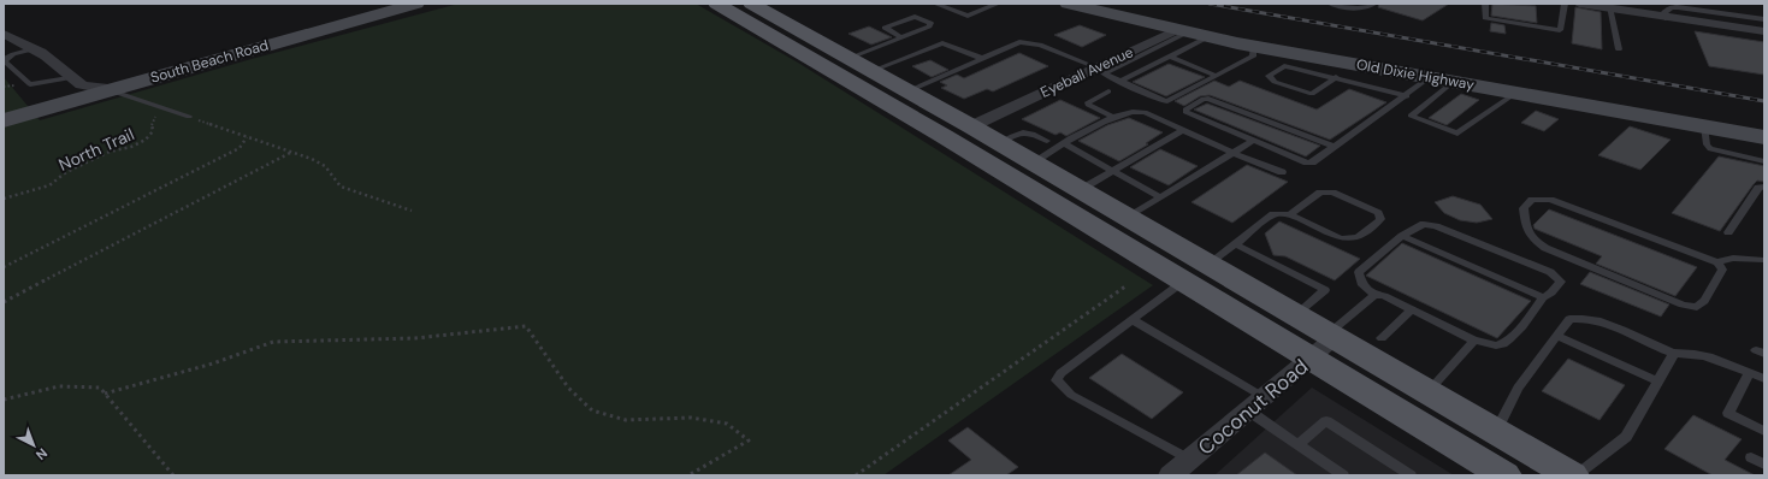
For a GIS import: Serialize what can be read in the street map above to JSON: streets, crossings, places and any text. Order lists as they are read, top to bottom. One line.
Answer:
{"streets":{"street":["South Beach Road","Eyeball Avenue","Old Dixie Highway","Coconut Road"],"path":["North Trail"]},"crossings":[["Eyeball Avenue","Old Dixie Highway"]],"north":"bottom right"}
